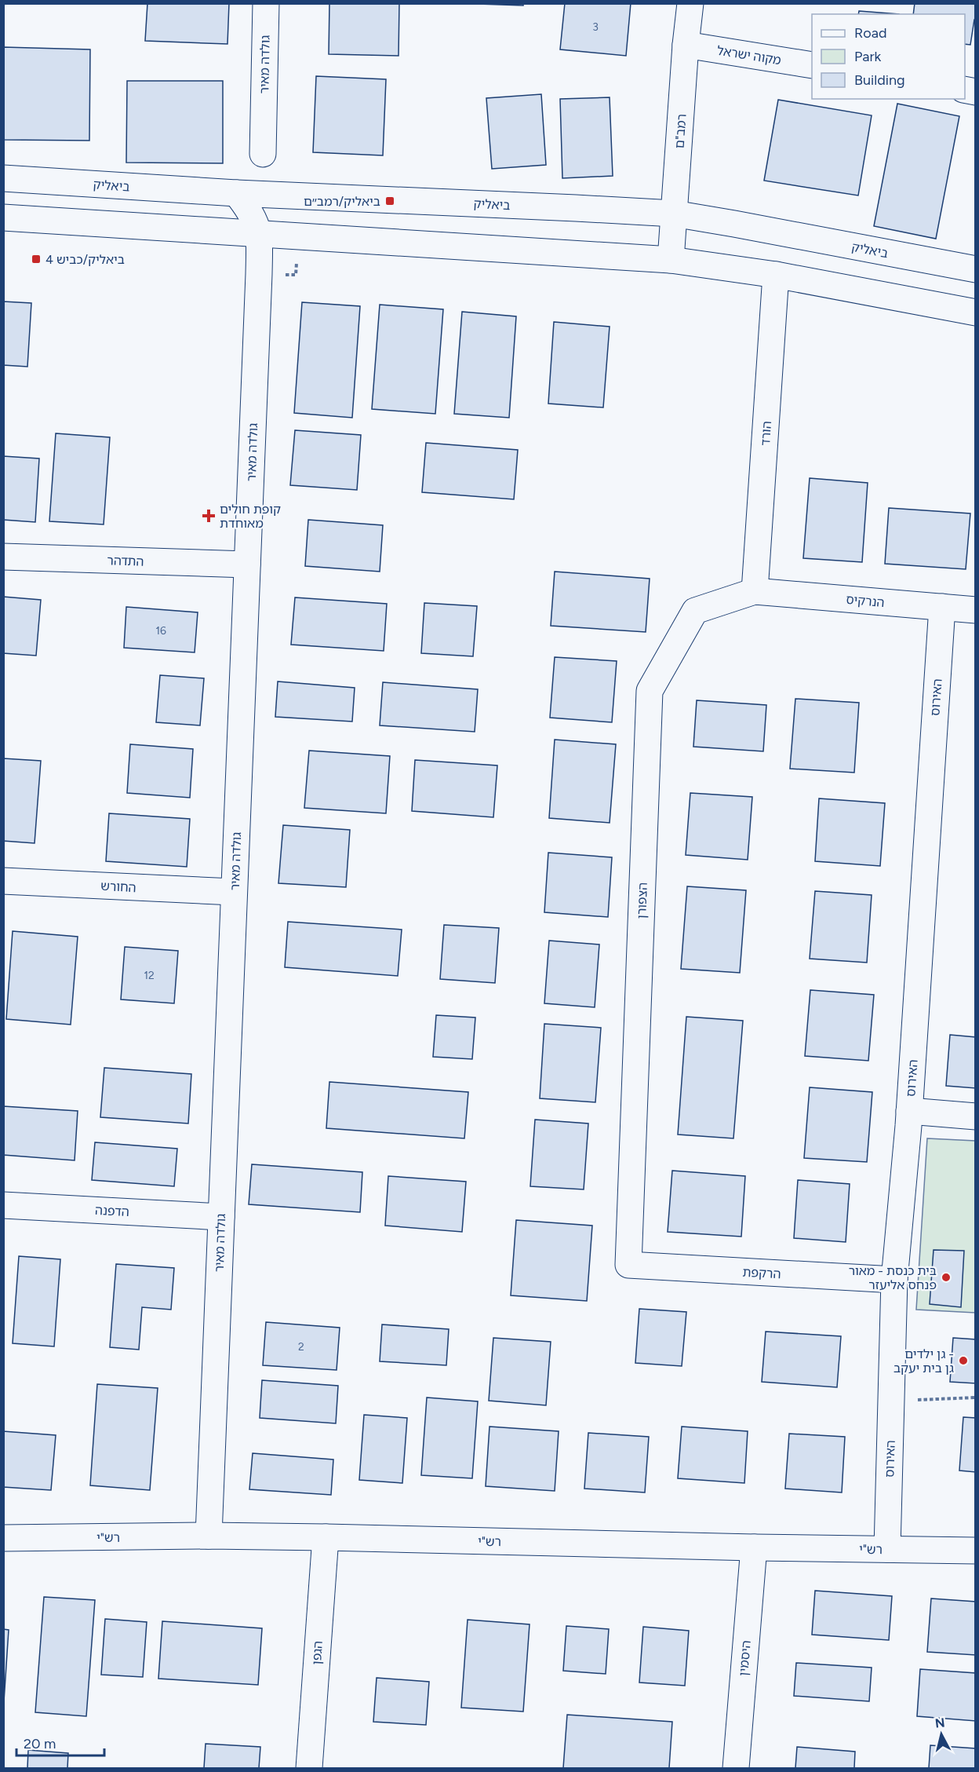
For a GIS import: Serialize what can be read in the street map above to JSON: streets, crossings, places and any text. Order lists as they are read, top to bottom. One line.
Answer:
{"streets":{"street":["מקוה ישראל","גולדה מאיר","רמב\"ם","ביאליק","הורד","התדהר","הנרקיס","האירוס","החורש","הצפורן","הדפנה","הרקפת","רש\"י","הגפן","היסמין"]},"crossings":[["מקוה ישראל","רמב\"ם"],["גולדה מאיר","ביאליק"],["גולדה מאיר","התדהר"],["גולדה מאיר","החורש"],["גולדה מאיר","הדפנה"],["גולדה מאיר","רש\"י"],["רמב\"ם","ביאליק"],["הורד","הנרקיס"],["הורד","הצפורן"],["הנרקיס","האירוס"],["הנרקיס","הצפורן"],["האירוס","הרקפת"],["האירוס","רש\"י"],["הצפורן","הרקפת"],["רש\"י","הגפן"],["רש\"י","היסמין"]],"places":{"transit":["ביאליק/רמב״ם","ביאליק/כביש 4"],"health":["קופת חולים מאוחדת"],"other":["בית כנסת - מאור פנחס אליעזר","גן ילדים - גן בית יעקב"]},"house_numbers":["3","16","12","2"],"legend":["Road","Park","Building"],"scale_bar":"20 m","north":"top"}
